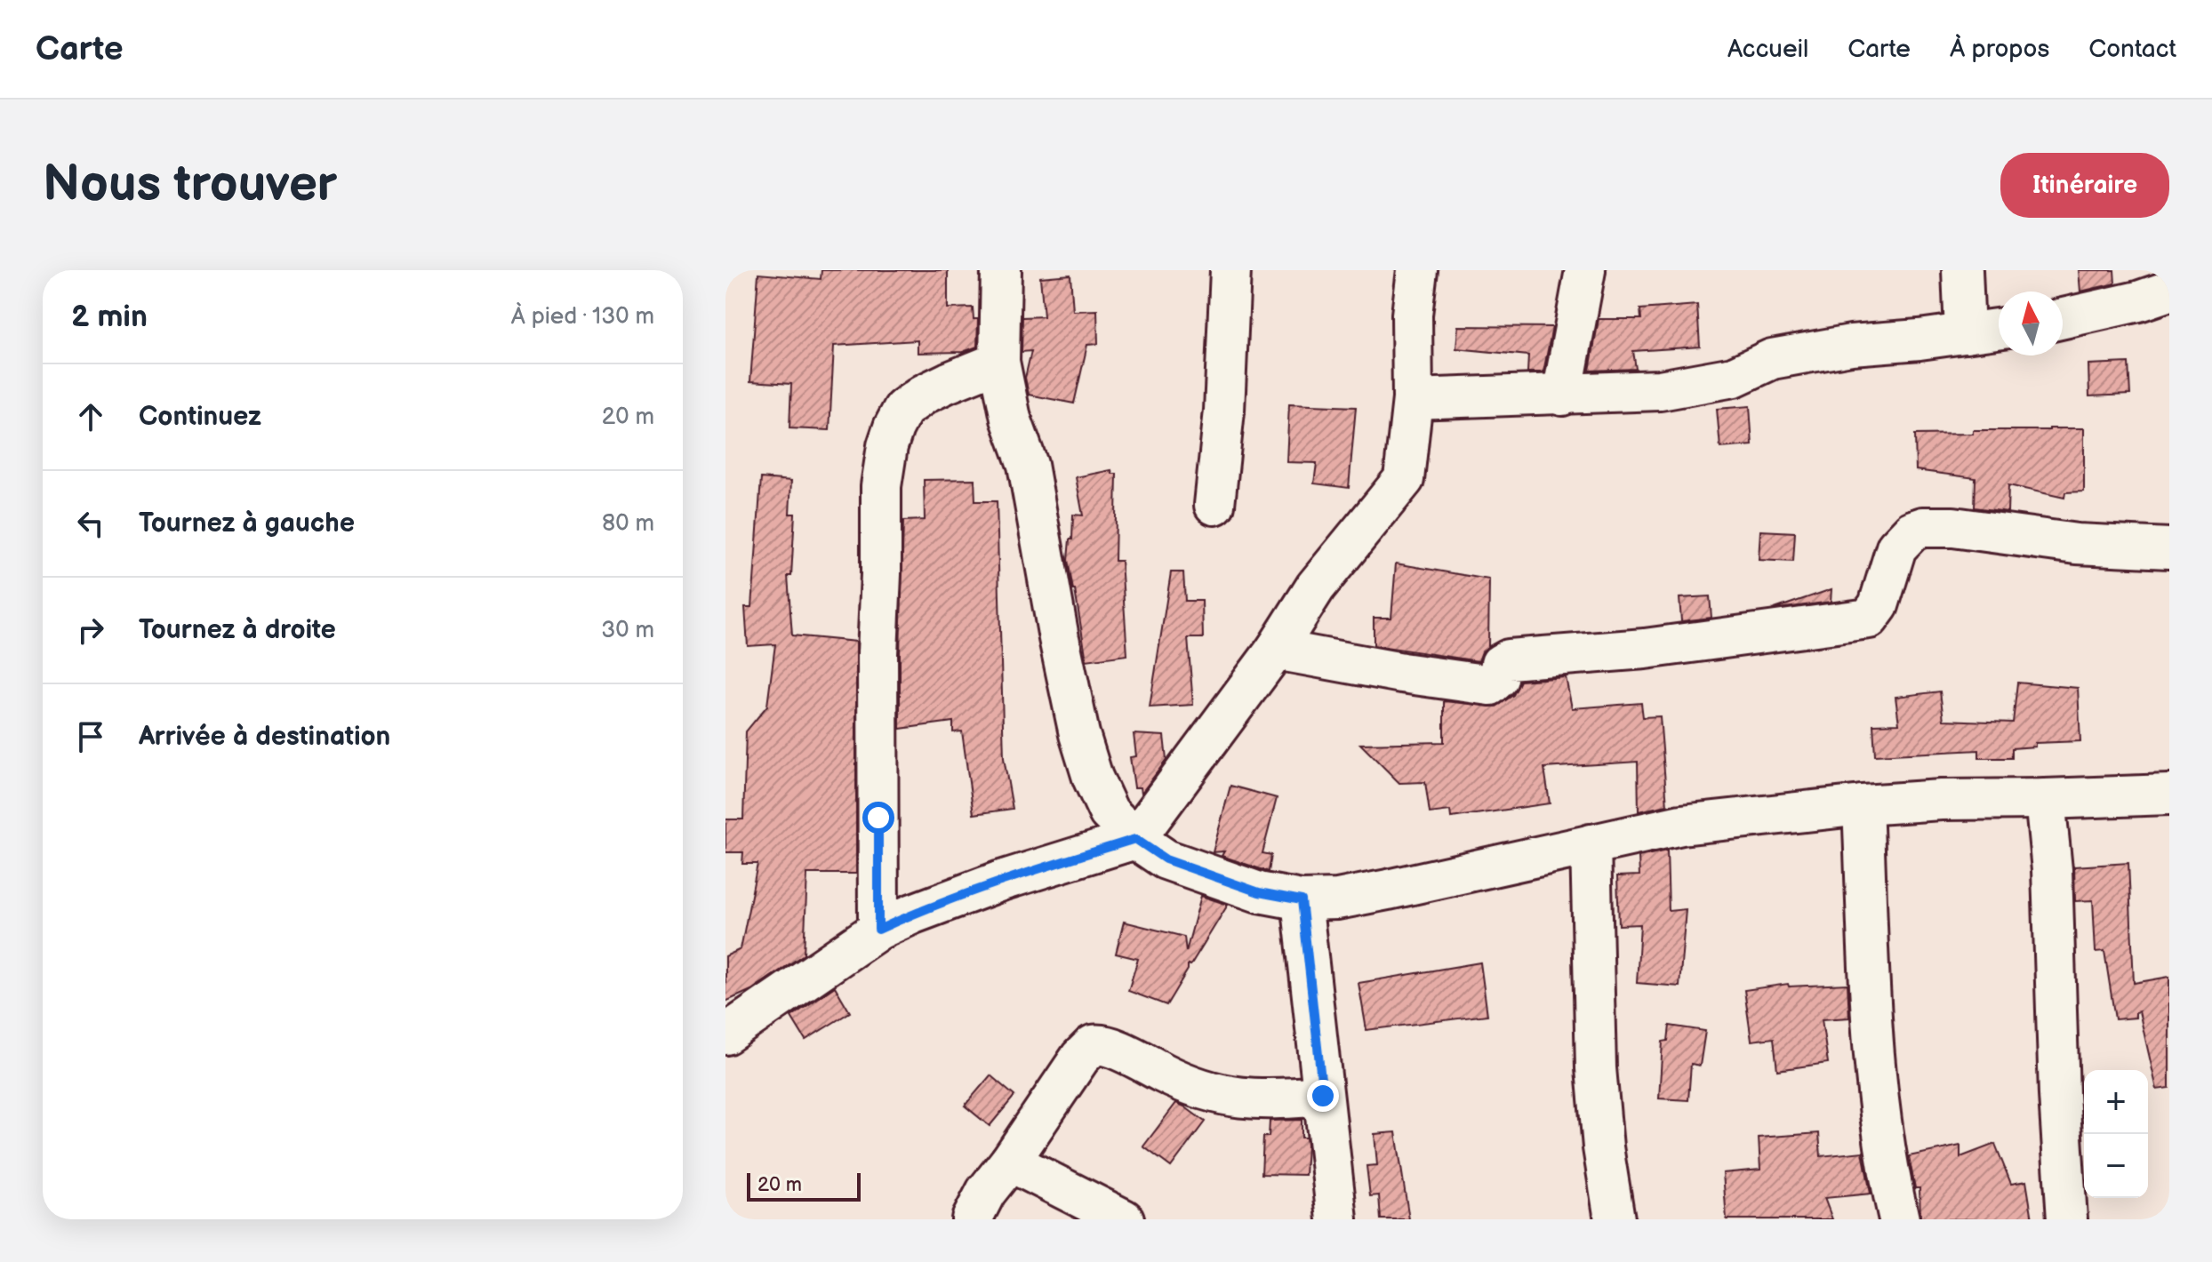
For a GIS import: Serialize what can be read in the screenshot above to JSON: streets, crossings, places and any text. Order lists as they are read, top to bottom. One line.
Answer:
{"scale_bar":"20 m","north":"top","page":{"header":"Carte","nav":["Accueil","Carte","À propos","Contact"],"buttons":"Itinéraire","title":"Nous trouver","heading":["2 min","À pied · 130 m"],"list":[["Continuez","20 m"],["Tournez à gauche","80 m"],["Tournez à droite","30 m"],"Arrivée à destination"],"map_buttons":["+","−"],"scale":"20 m"}}
